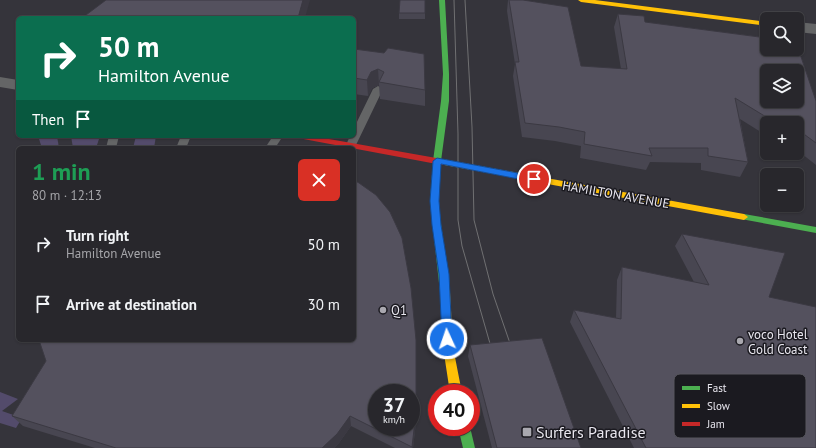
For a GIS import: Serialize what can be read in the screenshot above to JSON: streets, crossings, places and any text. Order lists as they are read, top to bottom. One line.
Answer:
{"streets":{"street":["HAMILTON AVENUE"]},"places":{"other":["Q1","voco Hotel Gold Coast"],"transit":["Surfers Paradise"]},"legend":["Fast","Slow","Jam"],"page":{"map_buttons":["+","−"],"turn":["50 m","Hamilton Avenue"],"then":"Then","heading":["1 min","80 m · 12:13"],"list":[{"name":"Turn right","note":"Hamilton Avenue","value":"50 m"},{"name":"Arrive at destination","value":"30 m"}],"speed":"37 km/h","limit":"40"}}
